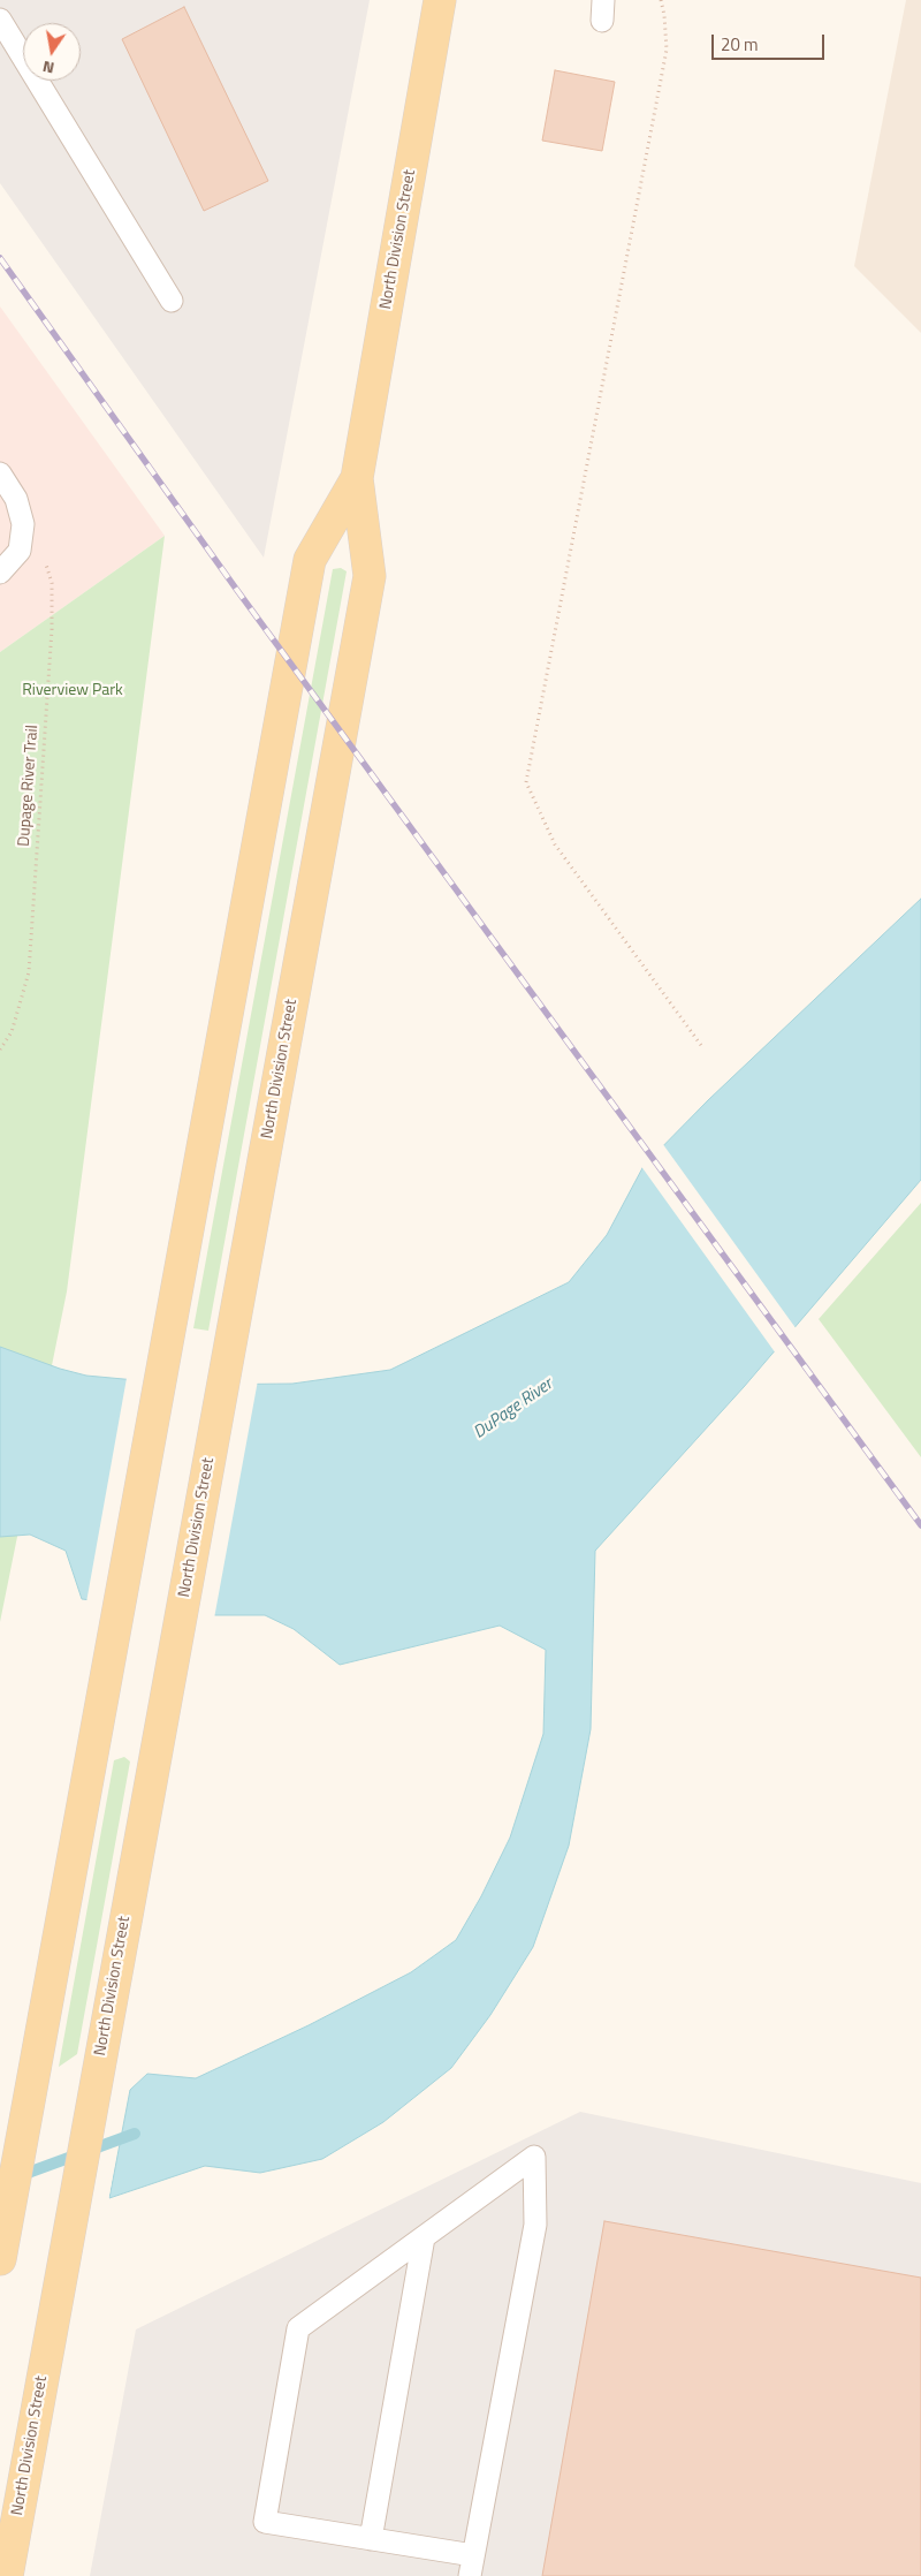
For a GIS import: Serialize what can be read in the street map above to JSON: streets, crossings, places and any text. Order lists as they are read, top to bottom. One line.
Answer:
{"streets":{"main road":["North Division Street"],"path":["Dupage River Trail"]},"water":["DuPage River"],"parks":["Riverview Park"],"scale_bar":"20 m","north":"bottom"}
